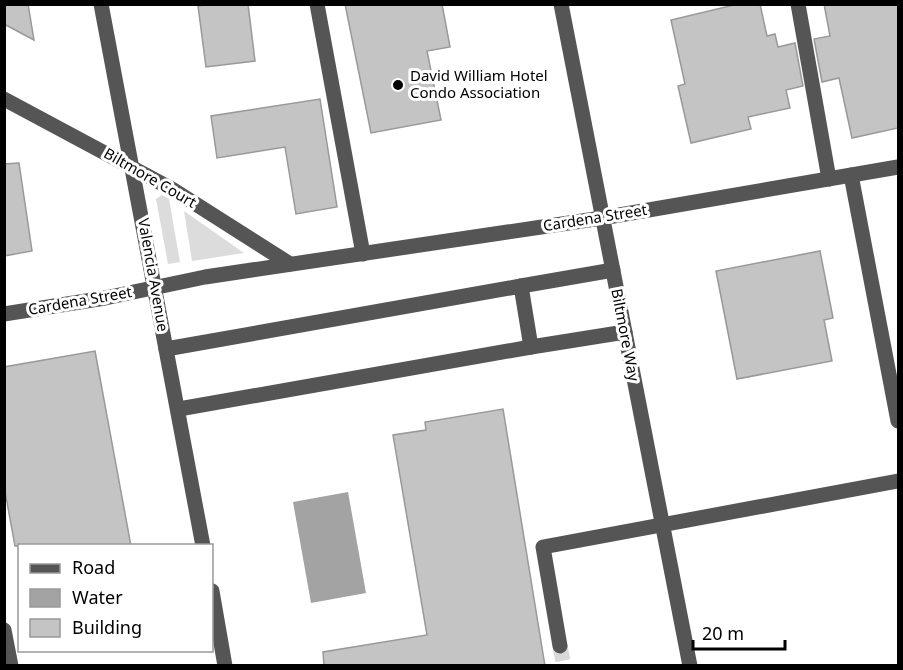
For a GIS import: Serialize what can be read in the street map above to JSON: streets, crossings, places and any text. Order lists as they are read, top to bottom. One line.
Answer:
{"streets":{"street":["Biltmore Court","Cardena Street","Valencia Avenue","Biltmore Way"]},"crossings":[["Biltmore Court","Cardena Street"],["Biltmore Court","Valencia Avenue"],["Cardena Street","Valencia Avenue"],["Cardena Street","Biltmore Way"]],"places":["David William Hotel Condo Association"],"legend":["Road","Water","Building"],"scale_bar":"20 m"}
